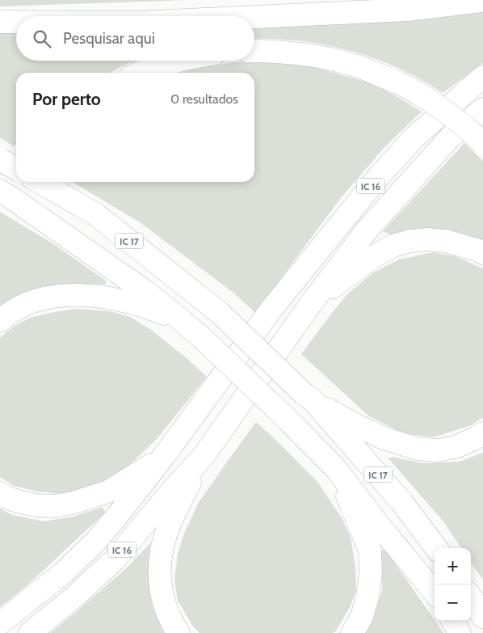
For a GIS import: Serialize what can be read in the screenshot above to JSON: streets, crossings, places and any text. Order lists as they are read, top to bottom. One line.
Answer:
{"streets":{"highway":["IC 16","IC 17"]},"page":{"search":"Pesquisar aqui","heading":["Por perto","0 resultados"],"map_buttons":["+","−"]}}
